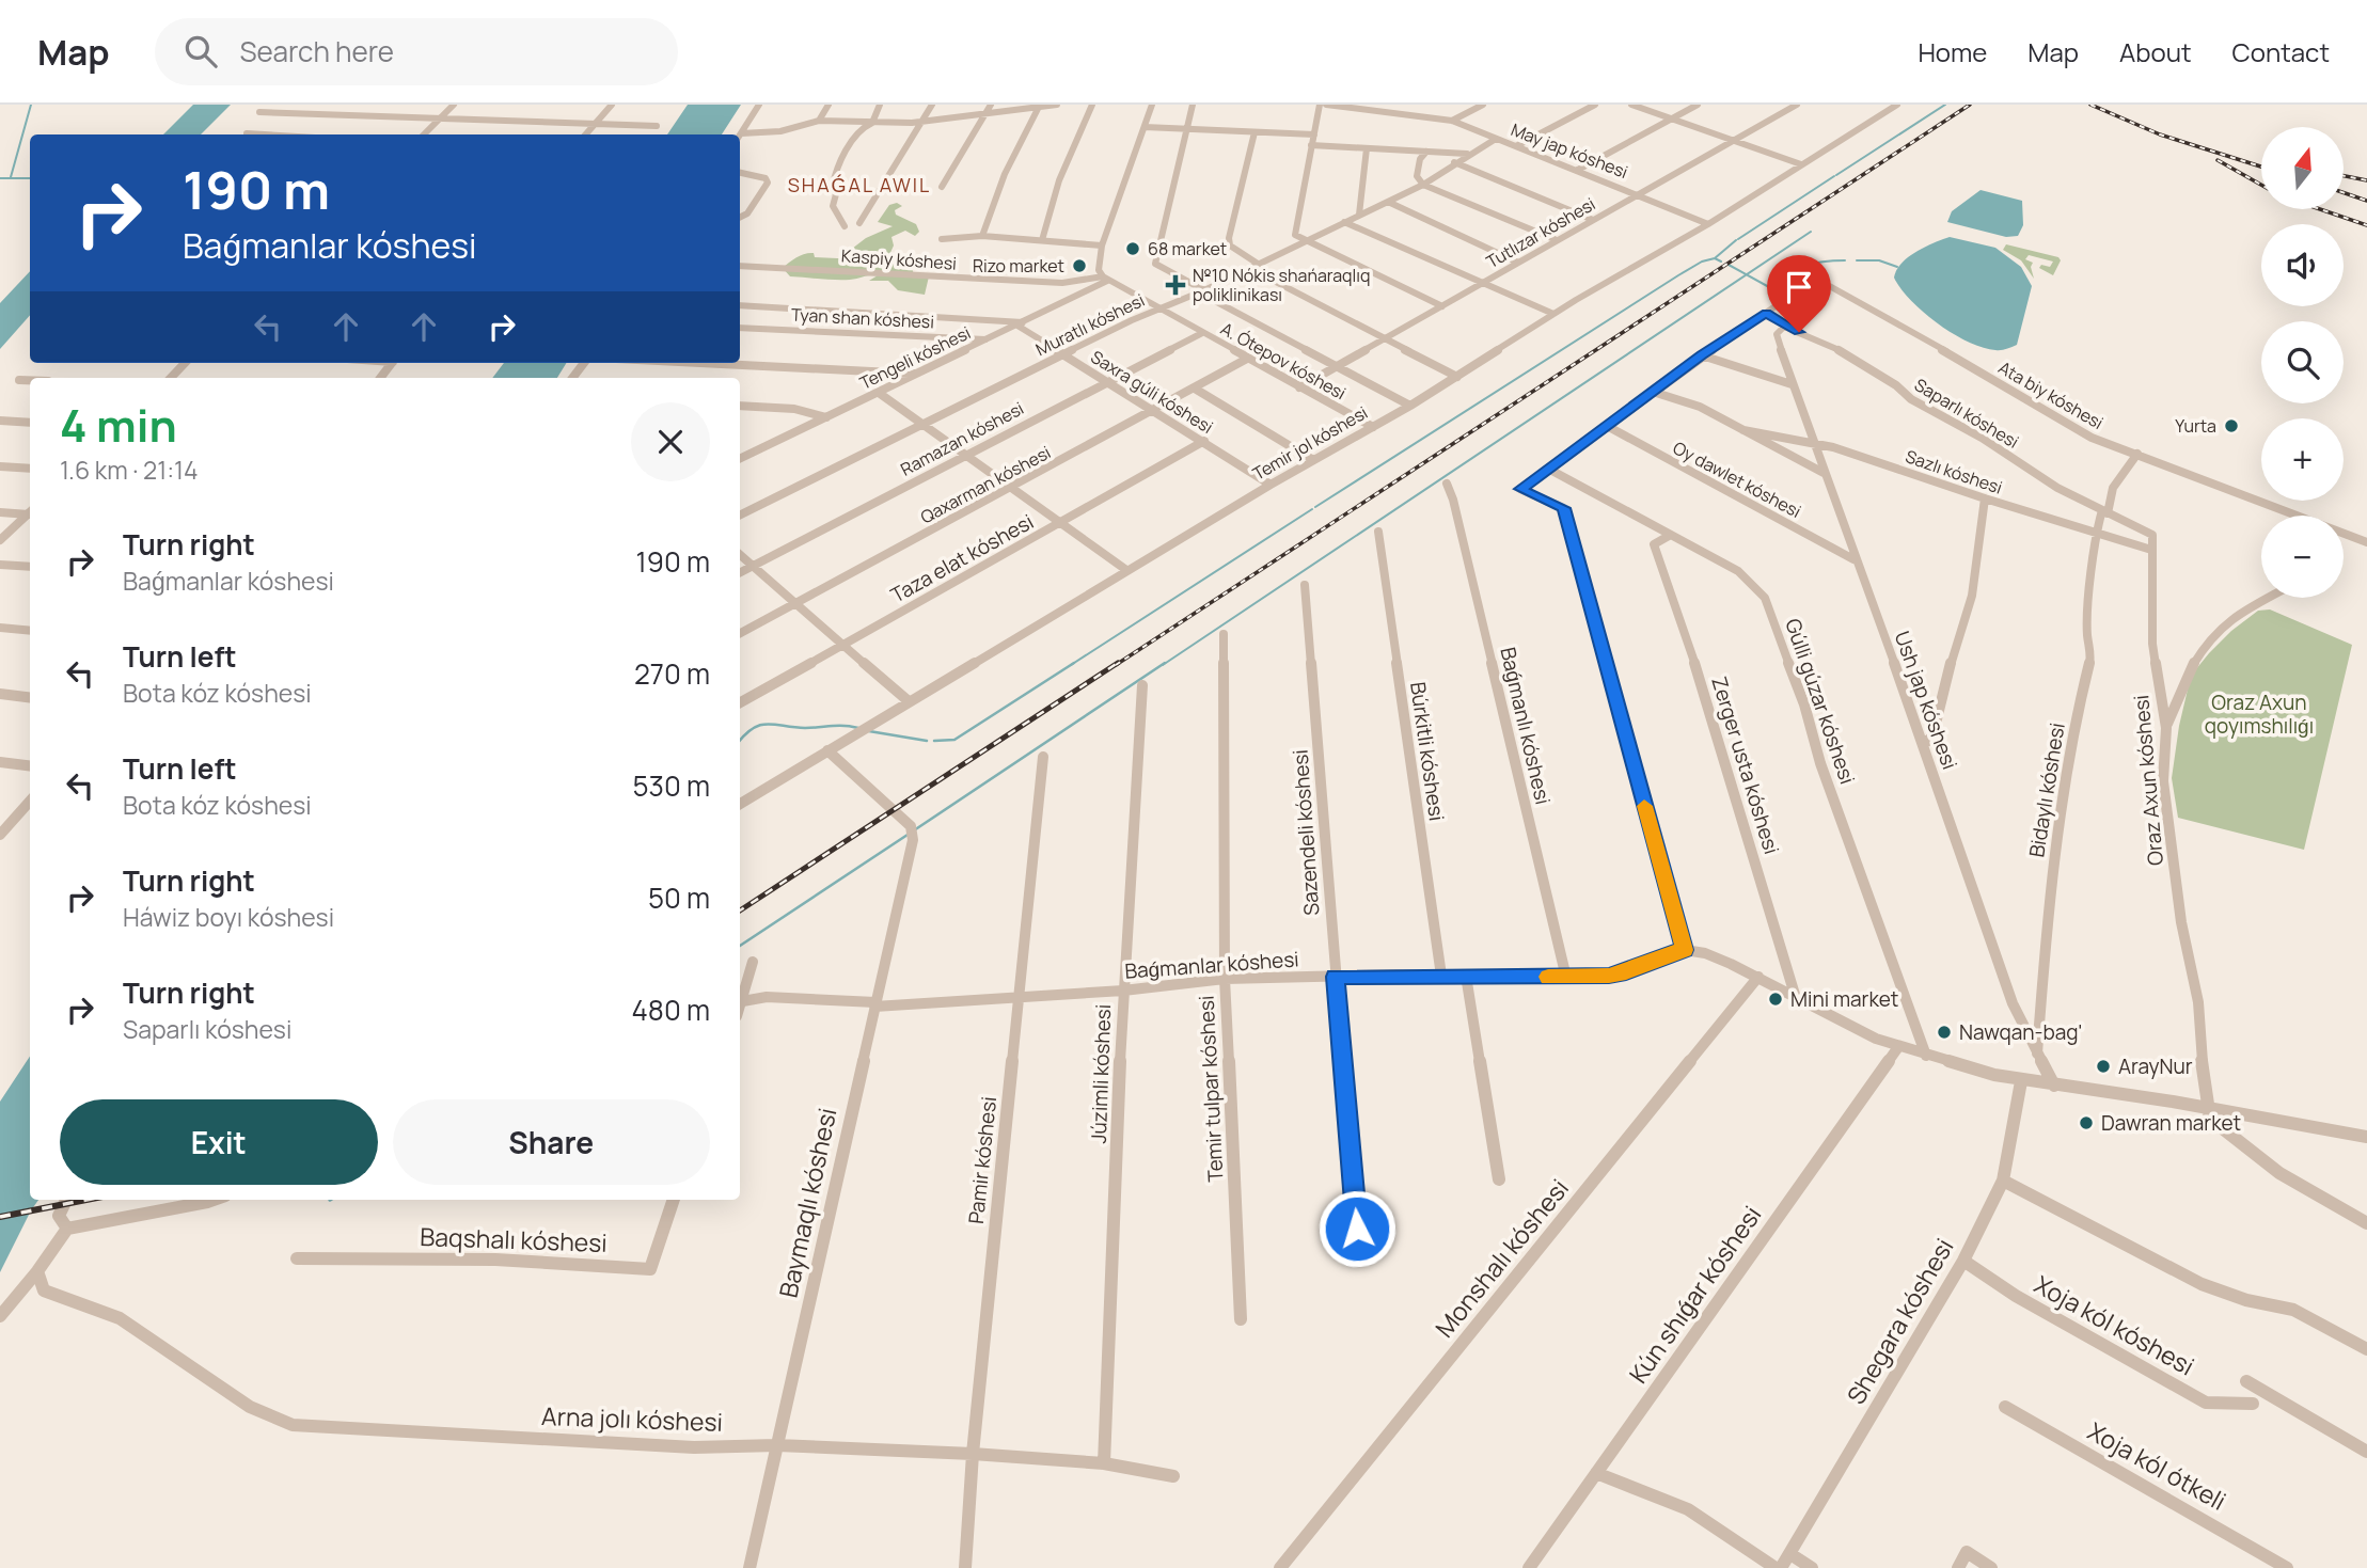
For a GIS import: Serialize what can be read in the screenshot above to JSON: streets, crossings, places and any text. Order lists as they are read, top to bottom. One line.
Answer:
{"streets":{"street":["May jap kóshesi","Tutlızar kóshesi","Kaspiy kóshesi","Tyan shan kóshesi","Muratlı kóshesi","Tengeli kóshesi","A. Ótepov kóshesi","Saxra gúli kóshesi","Ata biy kóshesi","Saparlı kóshesi","Ramazan kóshesi","Temir jol kóshesi","Sazlı kóshesi","Oy dawlet kóshesi","Qaxarman kóshesi","Taza elat kóshesi","Ush jap kóshesi","Gúlli gúzar kóshesi","Baǵmanlı kóshesi","Búrkitli kóshesi","Zerger usta kóshesi","Oraz Axun kóshesi","Bidaylı kóshesi","Sazendeli kóshesi","Baǵmanlar kóshesi","Júzimli kóshesi","Temir tulpar kóshesi","Pamir kóshesi","Baymaqlı kóshesi","Baqshalı kóshesi","Monshalı kóshesi","Kún shıǵar kóshesi","Shegara kóshesi","Xoja kól kóshesi","Arna jolı kóshesi","Xoja kól ótkeli"]},"crossings":[["May jap kóshesi","Tutlızar kóshesi"],["May jap kóshesi","Muratlı kóshesi"],["May jap kóshesi","Temir jol kóshesi"],["Tutlızar kóshesi","A. Ótepov kóshesi"],["Kaspiy kóshesi","Tengeli kóshesi"],["Kaspiy kóshesi","A. Ótepov kóshesi"],["Tyan shan kóshesi","Tengeli kóshesi"],["Muratlı kóshesi","A. Ótepov kóshesi"],["Muratlı kóshesi","Saxra gúli kóshesi"],["Tengeli kóshesi","A. Ótepov kóshesi"],["Tengeli kóshesi","Saxra gúli kóshesi"],["A. Ótepov kóshesi","Ramazan kóshesi"],["A. Ótepov kóshesi","Temir jol kóshesi"],["A. Ótepov kóshesi","Qaxarman kóshesi"],["Saxra gúli kóshesi","Ramazan kóshesi"],["Saxra gúli kóshesi","Temir jol kóshesi"],["Saxra gúli kóshesi","Qaxarman kóshesi"],["Saxra gúli kóshesi","Taza elat kóshesi"],["Ata biy kóshesi","Saparlı kóshesi"],["Ata biy kóshesi","Bidaylı kóshesi"],["Saparlı kóshesi","Ush jap kóshesi"],["Saparlı kóshesi","Oraz Axun kóshesi"],["Saparlı kóshesi","Bidaylı kóshesi"],["Temir jol kóshesi","Baymaqlı kóshesi"],["Sazlı kóshesi","Ush jap kóshesi"],["Sazlı kóshesi","Oraz Axun kóshesi"],["Sazlı kóshesi","Bidaylı kóshesi"],["Oy dawlet kóshesi","Ush jap kóshesi"],["Ush jap kóshesi","Bidaylı kóshesi"],["Gúlli gúzar kóshesi","Zerger usta kóshesi"],["Baǵmanlı kóshesi","Baǵmanlar kóshesi"],["Búrkitli kóshesi","Baǵmanlar kóshesi"],["Sazendeli kóshesi","Baǵmanlar kóshesi"],["Baǵmanlar kóshesi","Júzimli kóshesi"],["Baǵmanlar kóshesi","Temir tulpar kóshesi"],["Baǵmanlar kóshesi","Pamir kóshesi"],["Baǵmanlar kóshesi","Baymaqlı kóshesi"],["Júzimli kóshesi","Arna jolı kóshesi"],["Pamir kóshesi","Arna jolı kóshesi"],["Baymaqlı kóshesi","Arna jolı kóshesi"],["Shegara kóshesi","Xoja kól kóshesi"]],"districts":["SHAǴAL AWIL"],"parks":["Oraz Axun qoyımshılıǵı"],"places":{"other":["68 market","Rizo market","Yurta","Mini market","Nawqan-bag'","ArayNur","Dawran market"],"health":["№10 Nókis shańaraqlıq poliklinikası"]},"north":"top","page":{"header":"Map","search":"Search here","nav":["Home","Map","About","Contact"],"map_buttons":["+","−"],"turn":["190 m","Baǵmanlar kóshesi"],"heading":["4 min","1.6 km · 21:14"],"list":[{"name":"Turn right","note":"Baǵmanlar kóshesi","value":"190 m"},{"name":"Turn left","note":"Bota kóz kóshesi","value":"270 m"},{"name":"Turn left","note":"Bota kóz kóshesi","value":"530 m"},{"name":"Turn right","note":"Háwiz boyı kóshesi","value":"50 m"},{"name":"Turn right","note":"Saparlı kóshesi","value":"480 m"}],"buttons":["Exit","Share"]}}
